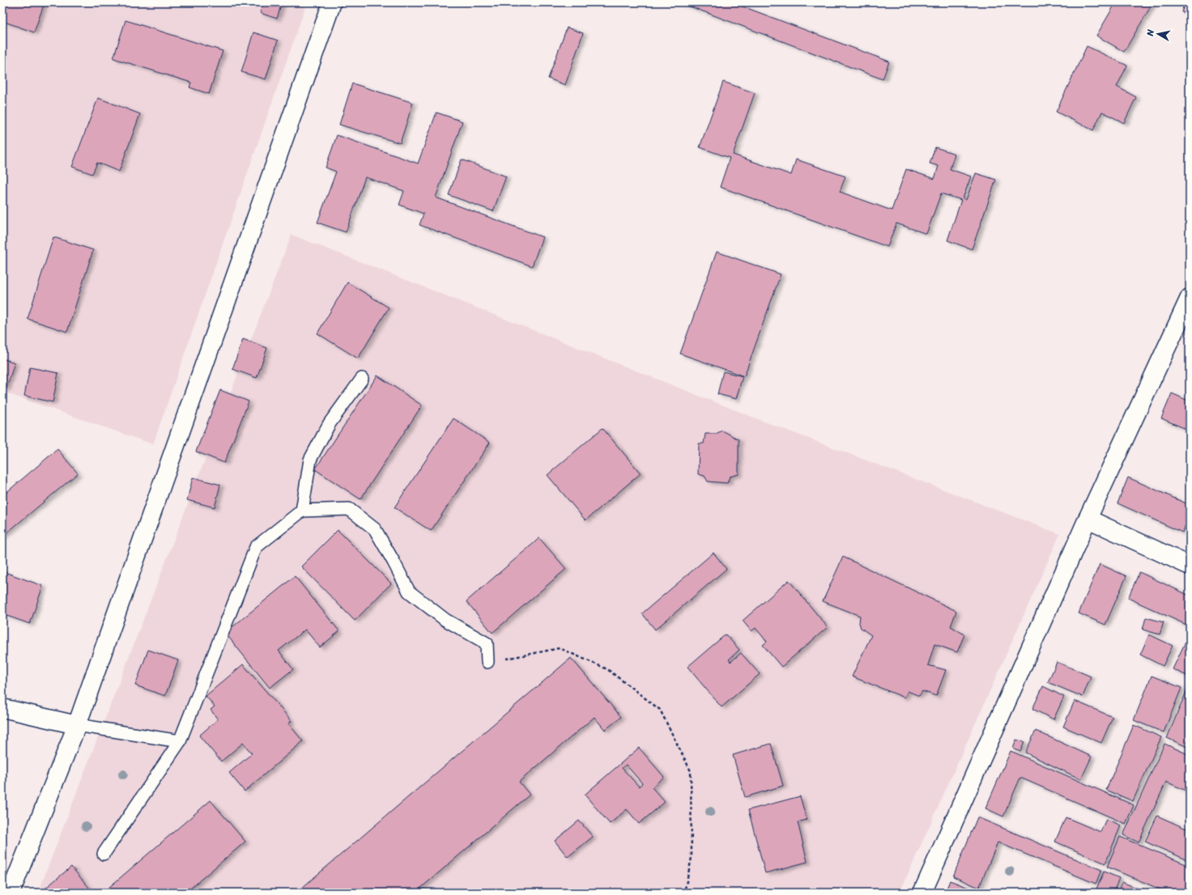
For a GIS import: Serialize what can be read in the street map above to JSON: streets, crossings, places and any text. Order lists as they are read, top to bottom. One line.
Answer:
{"north":"left"}
